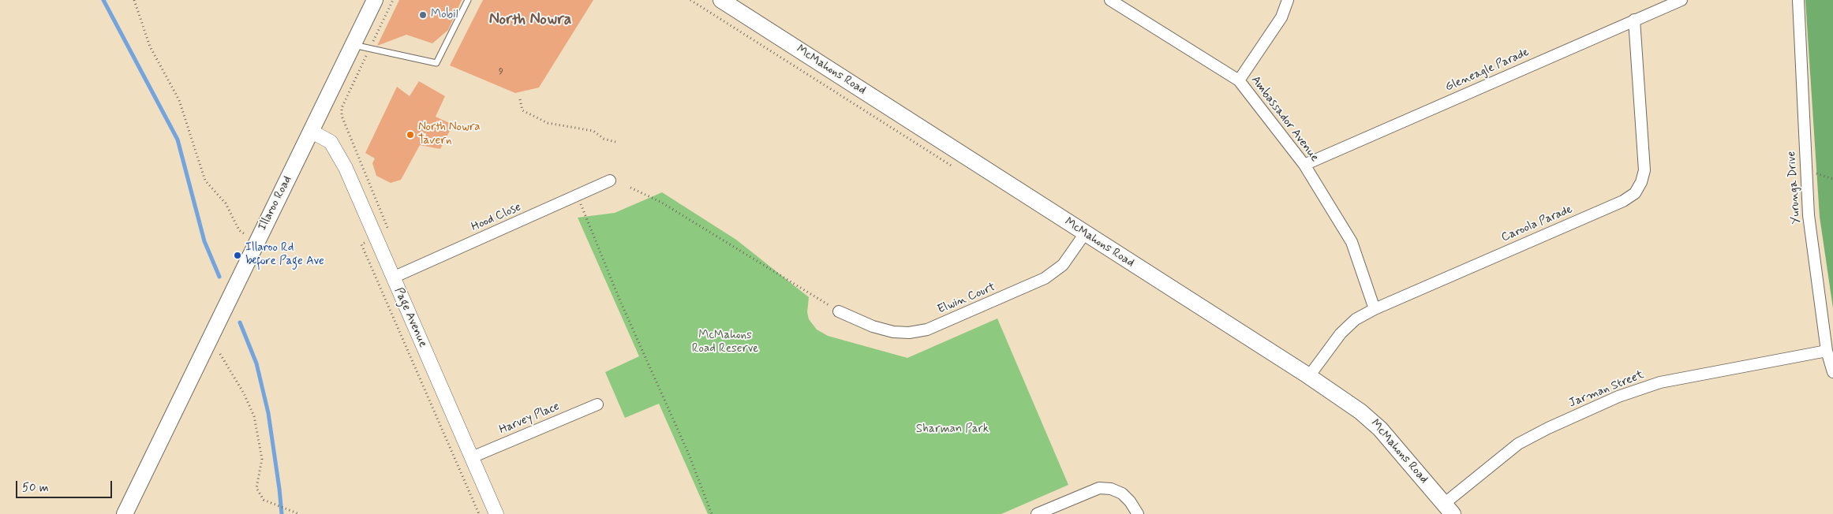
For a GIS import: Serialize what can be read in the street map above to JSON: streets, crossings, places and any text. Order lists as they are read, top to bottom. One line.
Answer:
{"streets":{"main road":["McMahons Road","Illaroo Road"],"street":["Gleneagle Parade","Ambassador Avenue","Yurunga Drive","Hood Close","Caroola Parade","Elwin Court","Page Avenue","Jarman Street","Harvey Place"]},"crossings":[["McMahons Road","Caroola Parade"],["McMahons Road","Elwin Court"],["McMahons Road","Jarman Street"],["Gleneagle Parade","Ambassador Avenue"],["Gleneagle Parade","Caroola Parade"],["Ambassador Avenue","Caroola Parade"],["Yurunga Drive","Jarman Street"],["Illaroo Road","Page Avenue"],["Hood Close","Page Avenue"],["Page Avenue","Harvey Place"]],"districts":["North Nowra"],"parks":["McMahons Road Reserve","Sharman Park"],"places":["Mobil","North Nowra Tavern","Illaroo Rd before Page Ave"],"house_numbers":["9"],"scale_bar":"50 m"}
